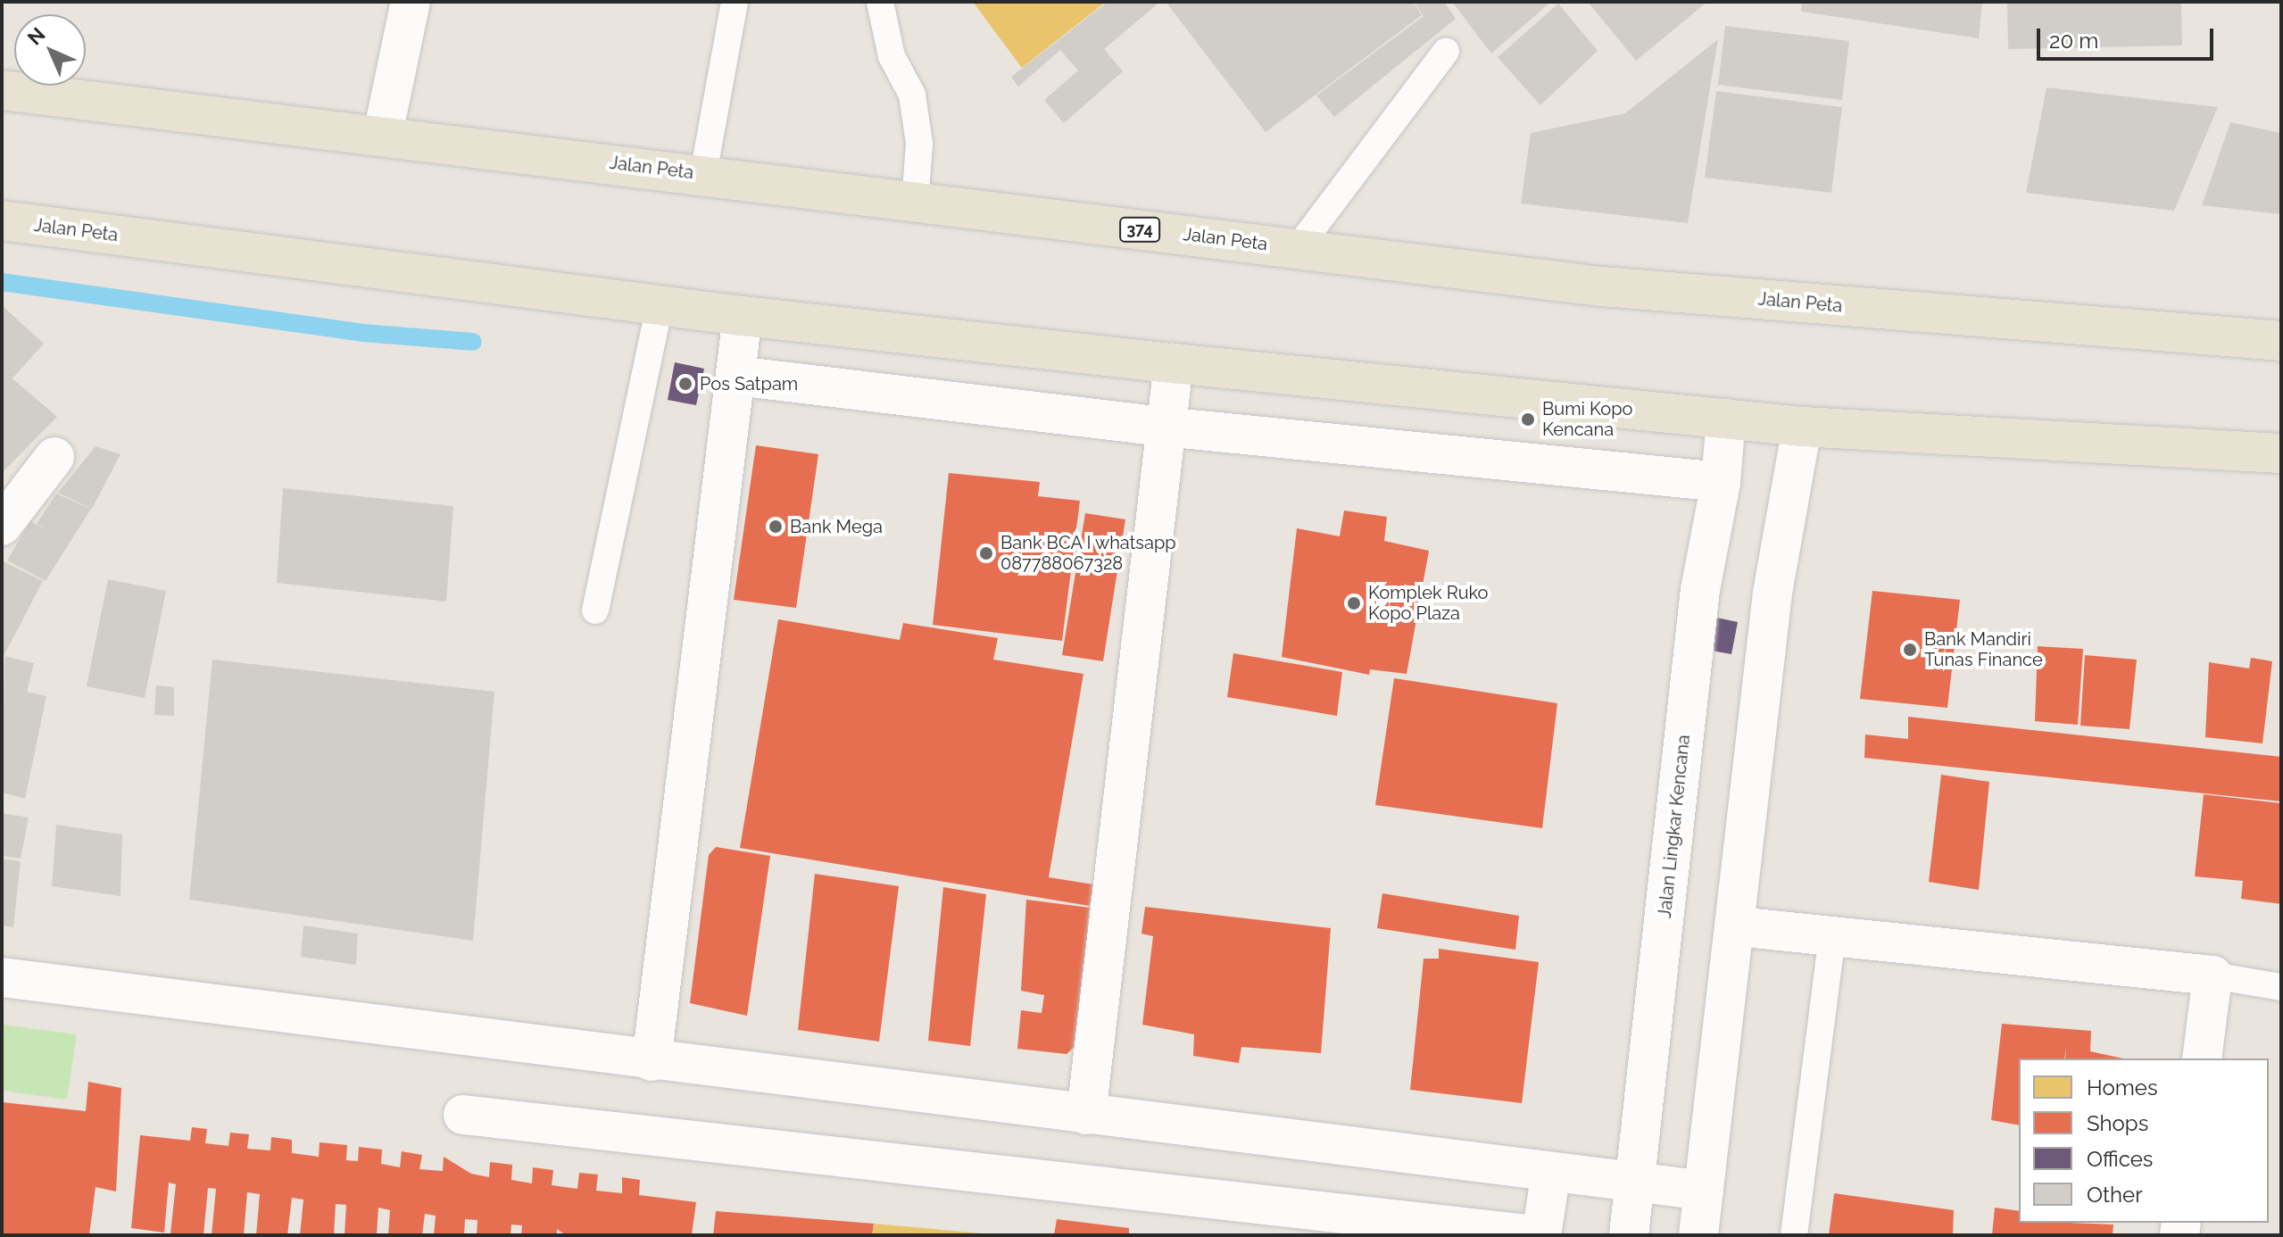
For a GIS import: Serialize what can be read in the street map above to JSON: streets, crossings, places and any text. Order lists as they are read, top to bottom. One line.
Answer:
{"streets":{"main road":["Jalan Peta","374"],"street":["Jalan Lingkar Kencana"]},"crossings":[["Jalan Peta","Jalan Lingkar Kencana"]],"places":["Pos Satpam","Bumi Kopo Kencana","Bank Mega","Bank BCA I whatsapp 087788067328","Komplek Ruko Kopo Plaza","Bank Mandiri Tunas Finance"],"legend":["Homes","Shops","Offices","Other"],"scale_bar":"20 m","north":"top left"}
